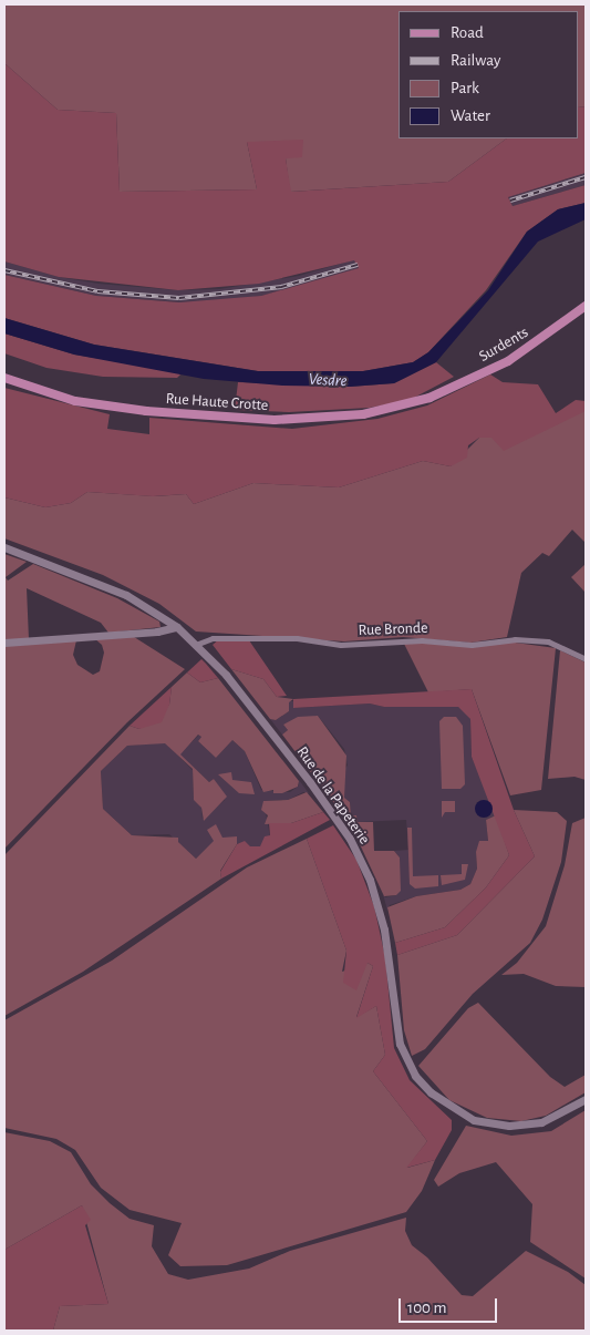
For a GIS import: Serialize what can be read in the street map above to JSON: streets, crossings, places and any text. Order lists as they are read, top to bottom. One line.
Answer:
{"streets":{"main road":["Surdents","Rue Haute Crotte","Rue de la Papeterie"],"street":["Rue Bronde"]},"crossings":[["Surdents","Rue Haute Crotte"],["Rue Bronde","Rue de la Papeterie"]],"water":["Vesdre"],"legend":["Road","Railway","Park","Water"],"scale_bar":"100 m"}
